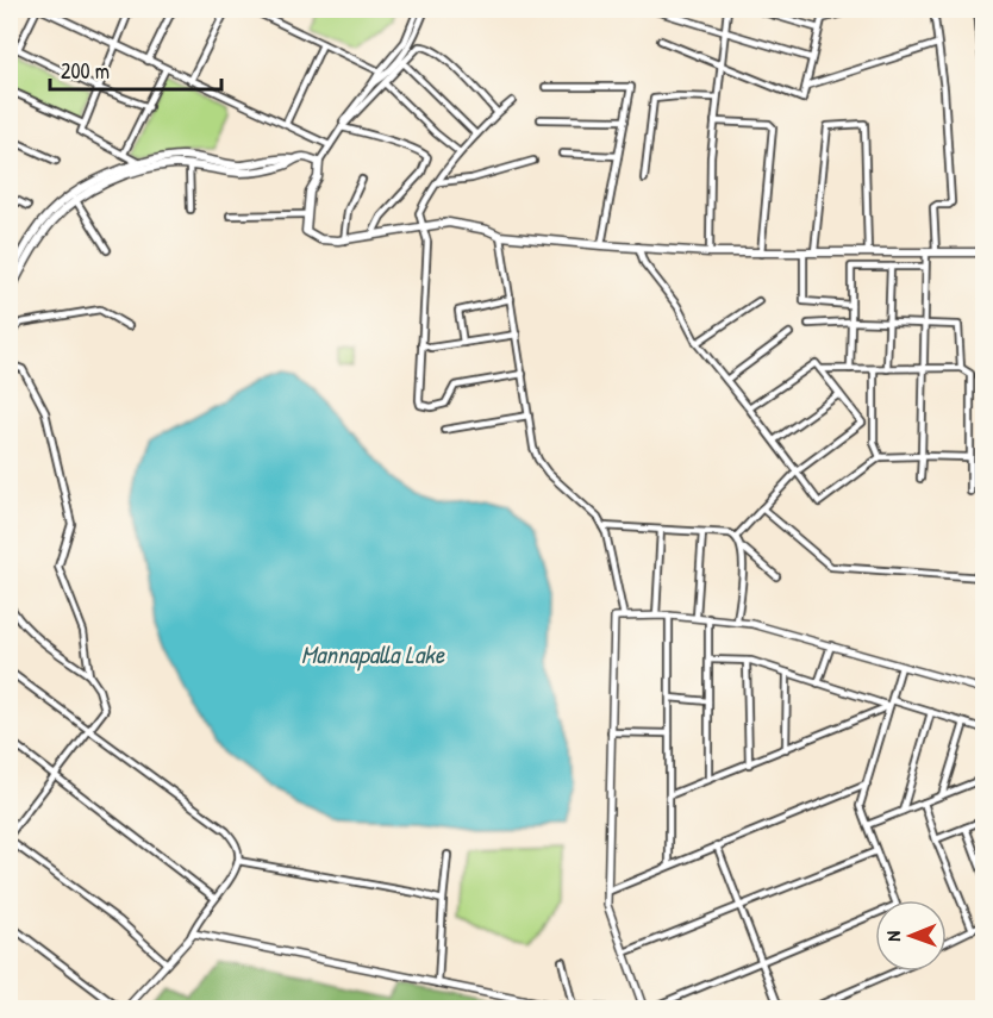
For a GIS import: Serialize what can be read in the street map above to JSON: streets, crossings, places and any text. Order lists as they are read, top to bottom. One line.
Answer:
{"water":["Mannapalla Lake"],"scale_bar":"200 m","north":"left"}
